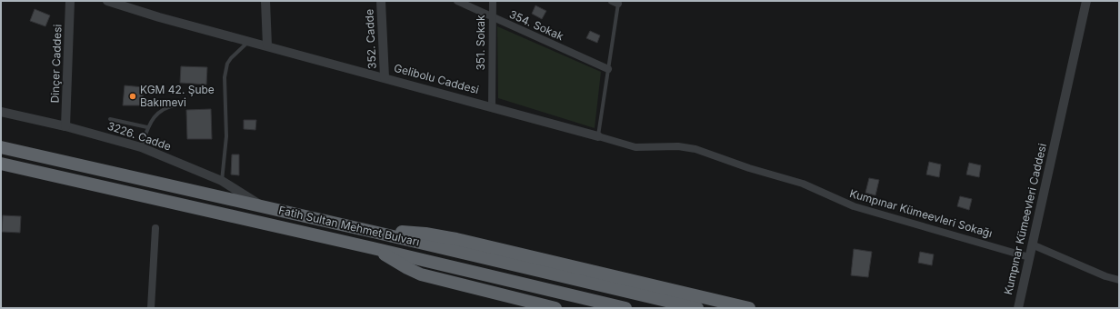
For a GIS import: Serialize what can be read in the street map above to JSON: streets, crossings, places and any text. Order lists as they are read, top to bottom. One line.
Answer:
{"streets":{"highway":["Fatih Sultan Mehmet Bulvarı"],"street":["354. Sokak","352. Cadde","351. Sokak","Dinçer Caddesi","Gelibolu Caddesi","3226. Cadde","Kumpınar Kümeevleri Sokağı","Kumpınar Kümeevleri Caddesi"]},"crossings":[["354. Sokak","351. Sokak"],["352. Cadde","Gelibolu Caddesi"],["351. Sokak","Gelibolu Caddesi"],["Dinçer Caddesi","3226. Cadde"],["Gelibolu Caddesi","Kumpınar Kümeevleri Sokağı"],["3226. Cadde","Fatih Sultan Mehmet Bulvarı"],["Kumpınar Kümeevleri Sokağı","Kumpınar Kümeevleri Caddesi"]],"places":["KGM 42. Şube Bakımevi"]}
